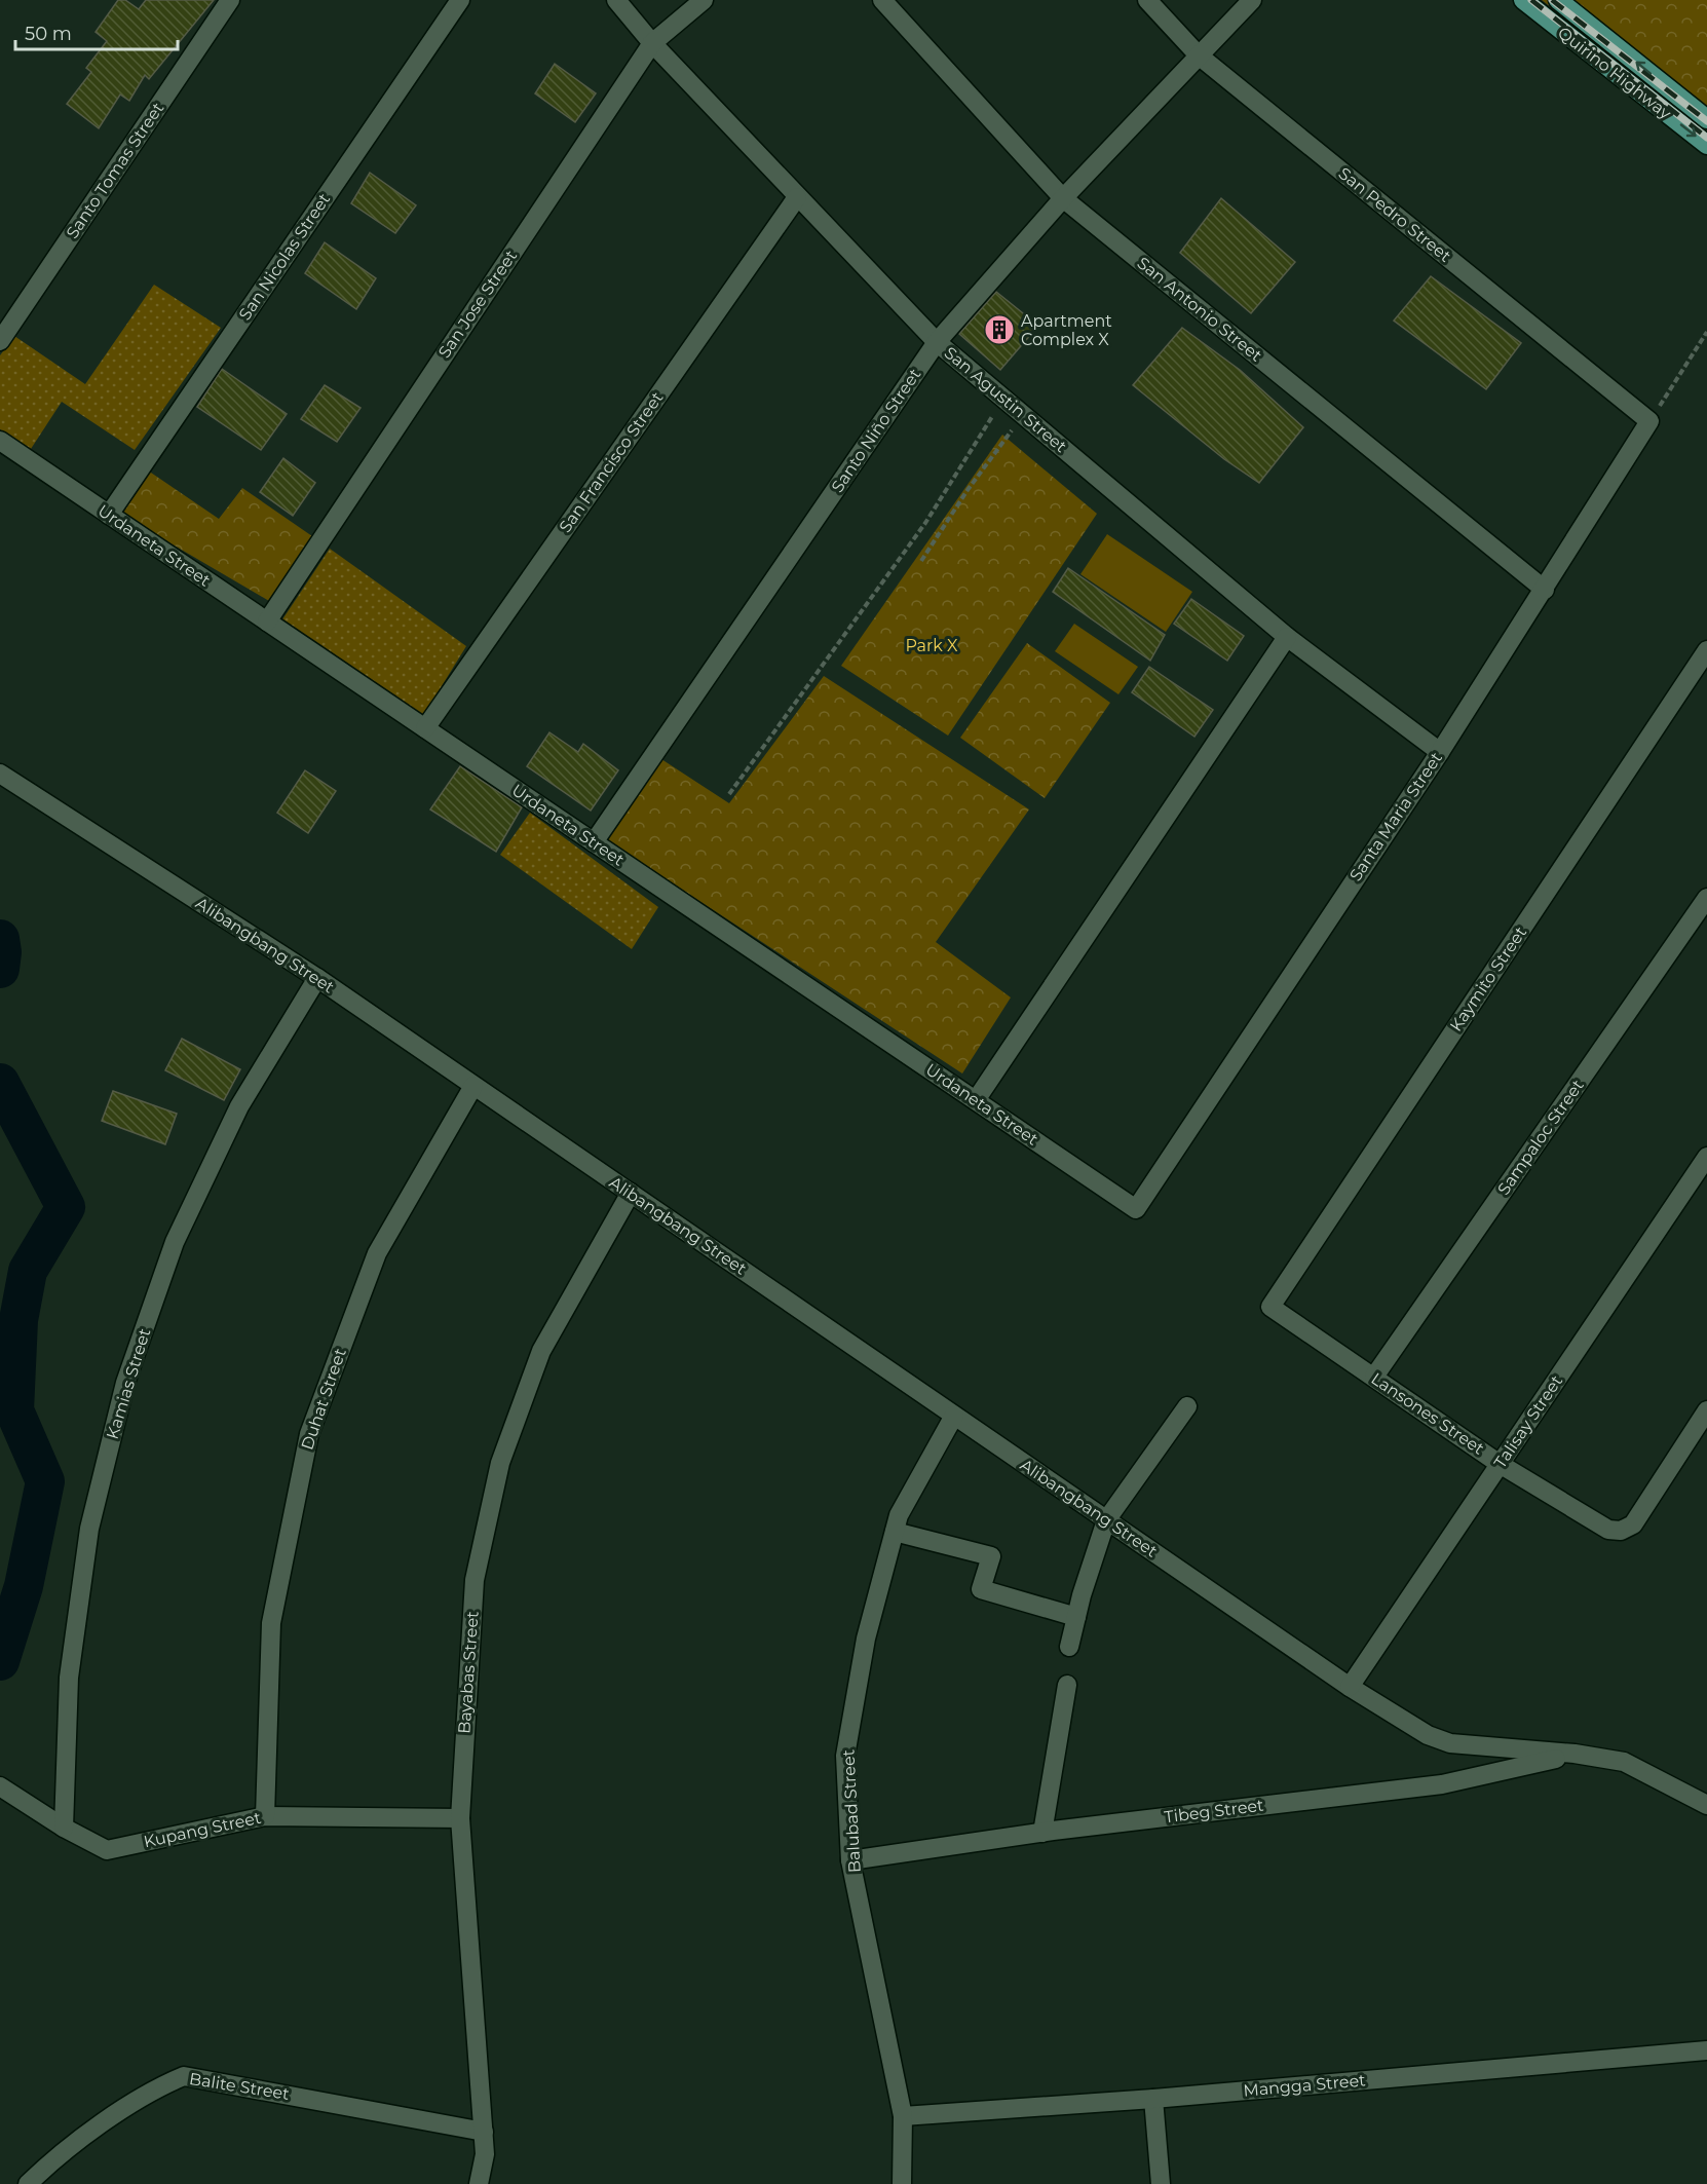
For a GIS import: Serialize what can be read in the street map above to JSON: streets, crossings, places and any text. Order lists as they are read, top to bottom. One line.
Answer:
{"streets":{"main road":["Quirino Highway"],"street":["Santo Tomas Street","San Pedro Street","San Nicolas Street","San Jose Street","San Antonio Street","San Agustin Street","Santo Niño Street","San Francisco Street","Urdaneta Street","Santa Maria Street","Alibangbang Street","Kaymito Street","Sampaloc Street","Kamias Street","Duhat Street","Lansones Street","Talisay Street","Bayabas Street","Balubad Street","Tibeg Street","Kupang Street","Mangga Street","Balite Street"]},"crossings":[["San Pedro Street","Santo Niño Street"],["San Pedro Street","Santa Maria Street"],["San Nicolas Street","Urdaneta Street"],["San Jose Street","San Agustin Street"],["San Jose Street","Urdaneta Street"],["San Antonio Street","Santo Niño Street"],["San Antonio Street","Santa Maria Street"],["San Agustin Street","Santo Niño Street"],["San Agustin Street","San Francisco Street"],["San Agustin Street","Santa Maria Street"],["Santo Niño Street","Urdaneta Street"],["San Francisco Street","Urdaneta Street"],["Urdaneta Street","Santa Maria Street"],["Alibangbang Street","Kamias Street"],["Alibangbang Street","Duhat Street"],["Alibangbang Street","Talisay Street"],["Alibangbang Street","Bayabas Street"],["Alibangbang Street","Balubad Street"],["Alibangbang Street","Tibeg Street"],["Kaymito Street","Lansones Street"],["Sampaloc Street","Lansones Street"],["Kamias Street","Kupang Street"],["Duhat Street","Kupang Street"],["Lansones Street","Talisay Street"],["Bayabas Street","Kupang Street"],["Bayabas Street","Balite Street"],["Balubad Street","Tibeg Street"],["Balubad Street","Mangga Street"]],"parks":["Park X"],"places":{"building":["Apartment Complex X"]},"scale_bar":"50 m"}
